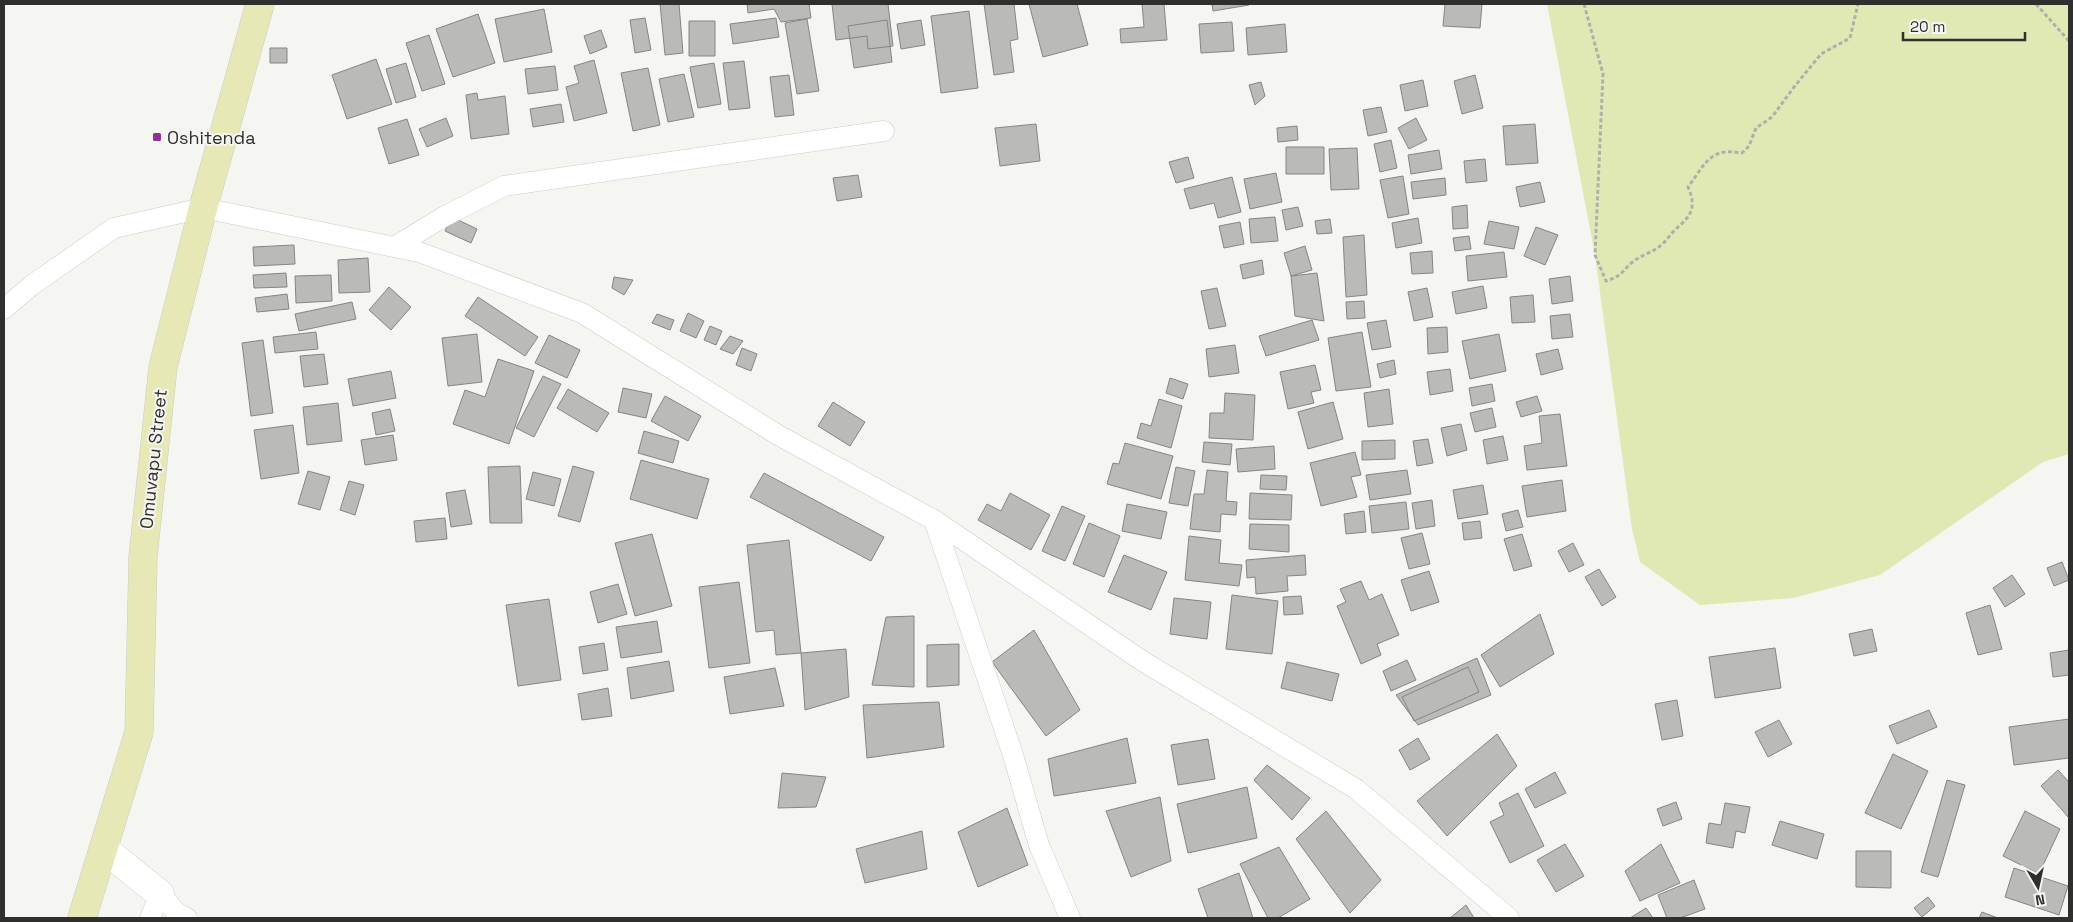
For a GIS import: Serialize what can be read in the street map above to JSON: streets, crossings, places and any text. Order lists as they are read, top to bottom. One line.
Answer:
{"streets":{"street":["Omuvapu Street"]},"places":{"transit":["Oshitenda"]},"scale_bar":"20 m","north":"bottom"}
